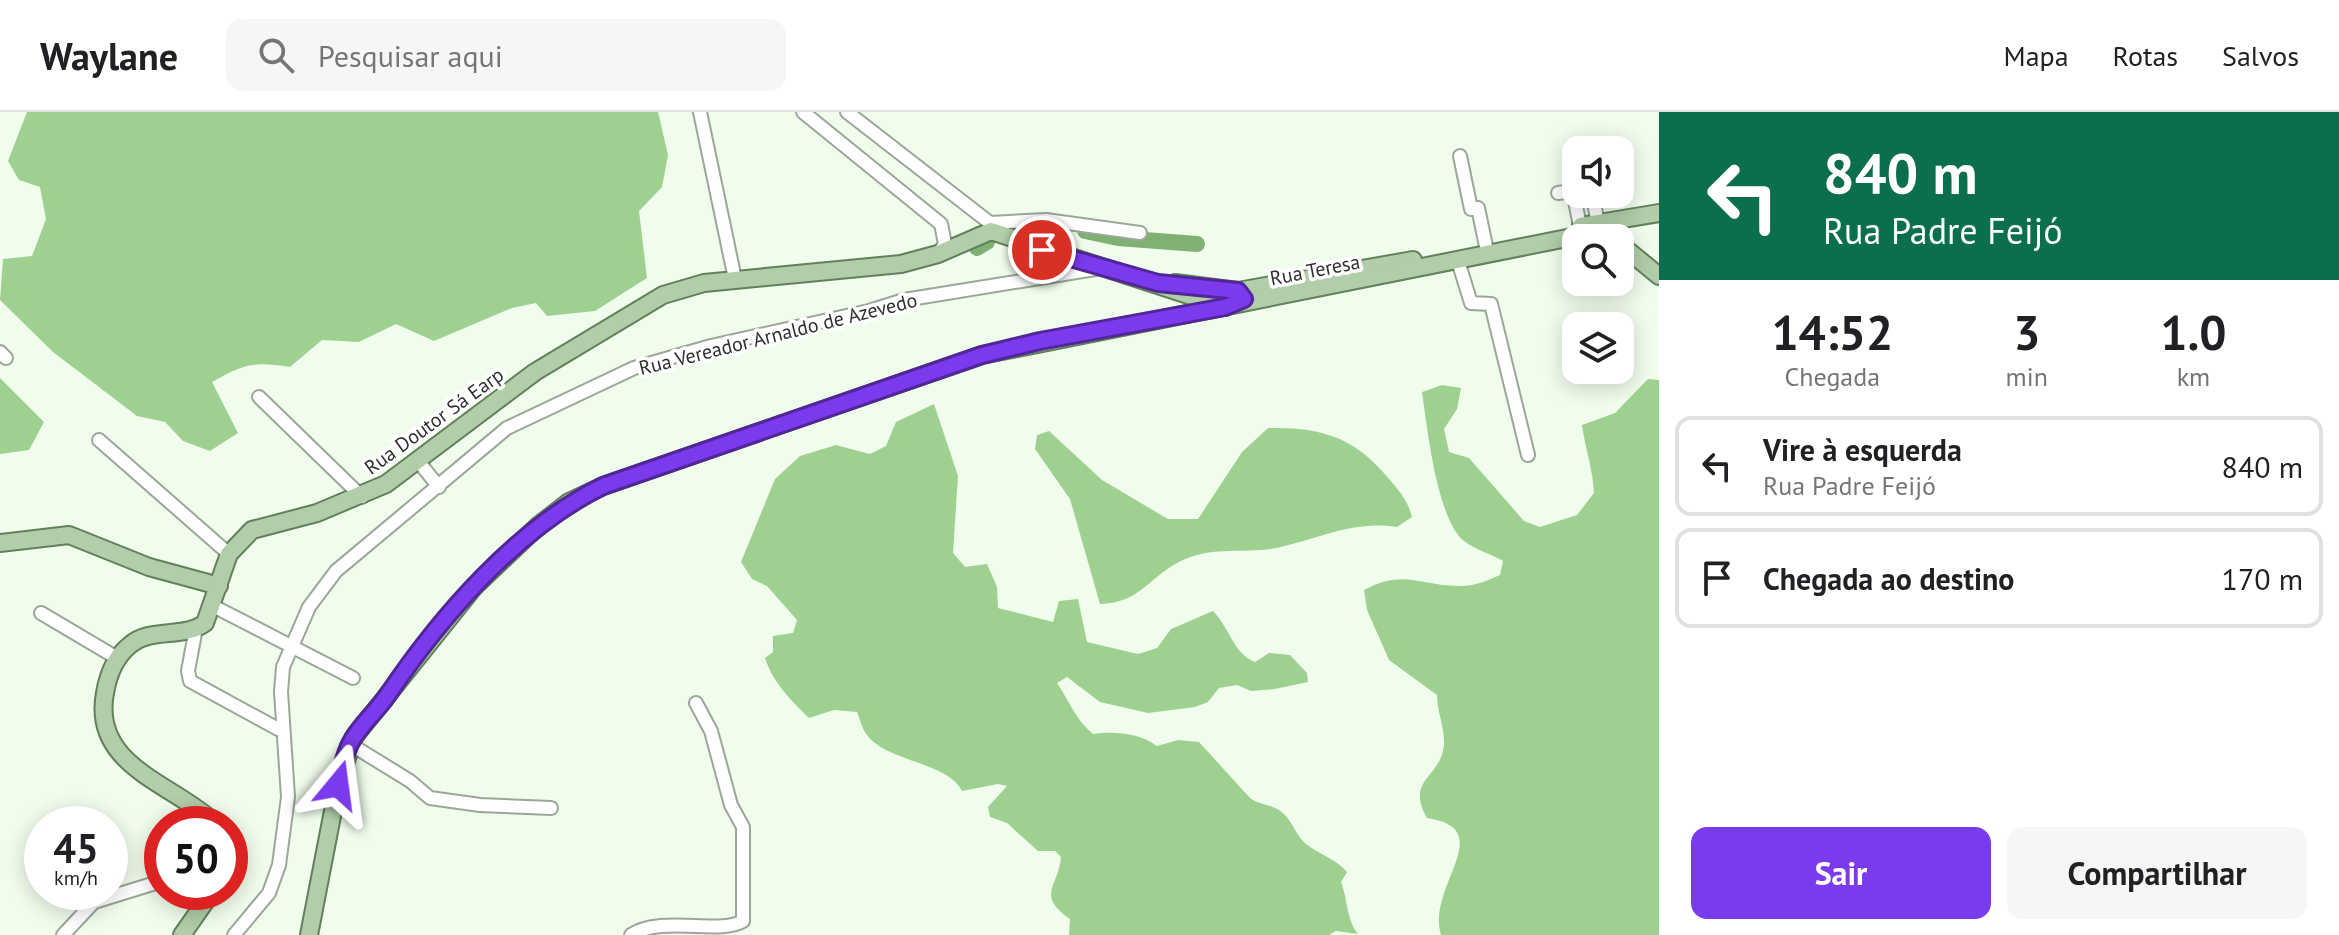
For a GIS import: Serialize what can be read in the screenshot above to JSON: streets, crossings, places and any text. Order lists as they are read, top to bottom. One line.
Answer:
{"streets":{"main road":["Rua Teresa","Rua Doutor Sá Earp"],"street":["Rua Vereador Arnaldo de Azevedo"]},"page":{"header":"Waylane","search":"Pesquisar aqui","nav":["Mapa","Rotas","Salvos"],"turn":["840 m","Rua Padre Feijó"],"eta":["14:52","Chegada","3","min","1.0","km"],"list":[{"name":"Vire à esquerda","note":"Rua Padre Feijó","value":"840 m"},{"name":"Chegada ao destino","value":"170 m"}],"speed":"45 km/h","limit":"50","buttons":["Sair","Compartilhar"]}}
